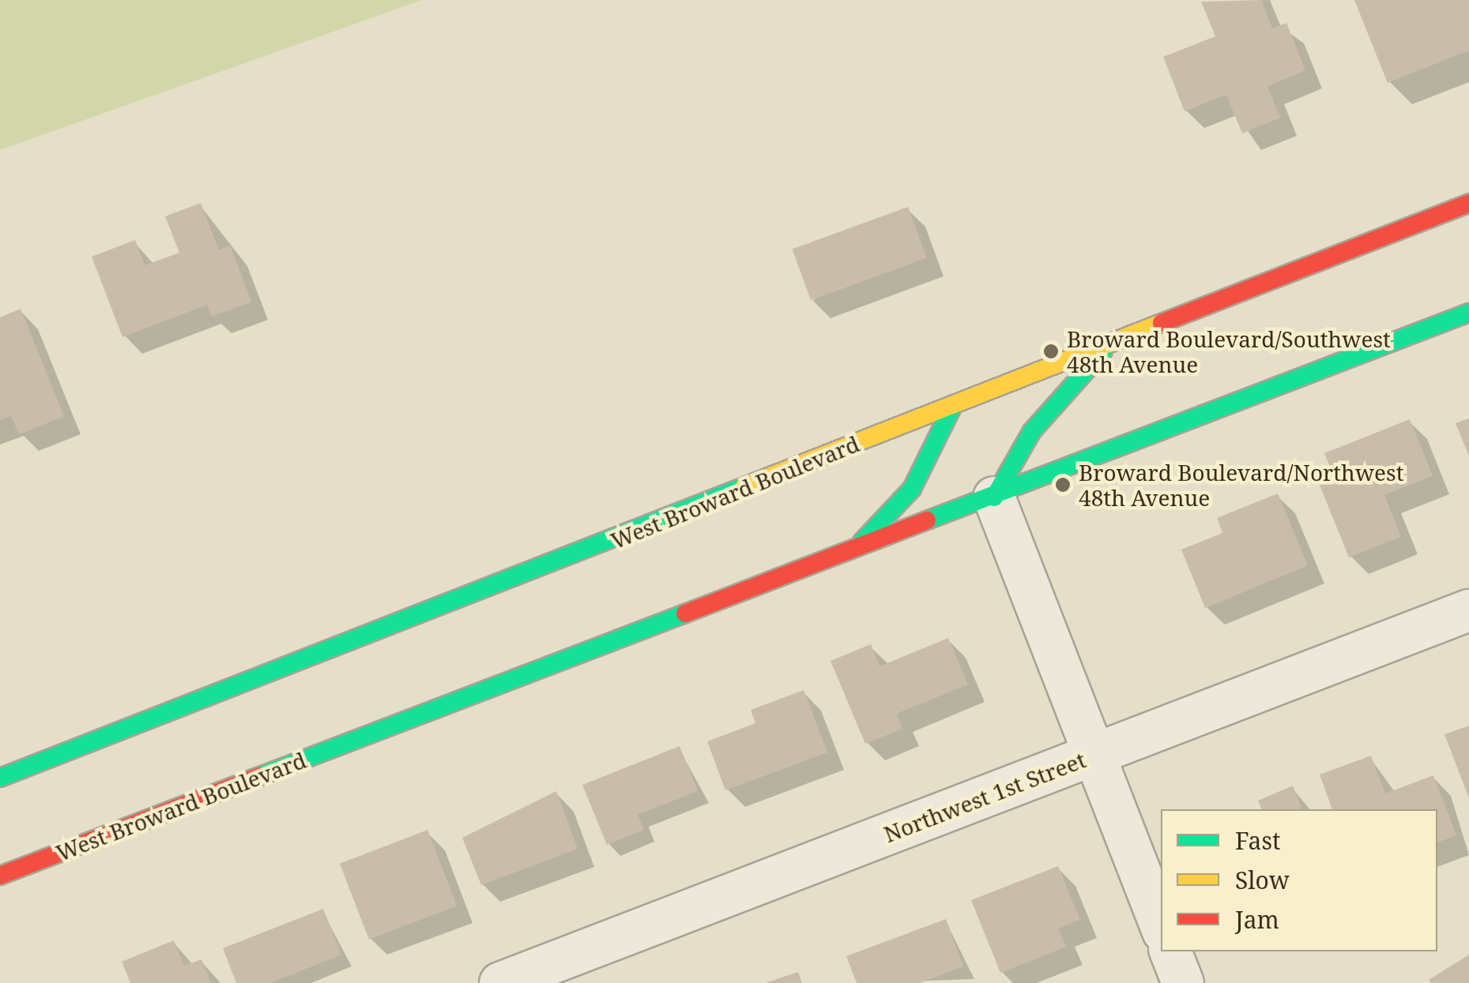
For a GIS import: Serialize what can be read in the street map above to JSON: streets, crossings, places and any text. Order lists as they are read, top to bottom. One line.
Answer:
{"streets":{"main road":["West Broward Boulevard"],"street":["Northwest 1st Street"]},"places":["Broward Boulevard/Southwest 48th Avenue","Broward Boulevard/Northwest 48th Avenue"],"legend":["Fast","Slow","Jam"]}
